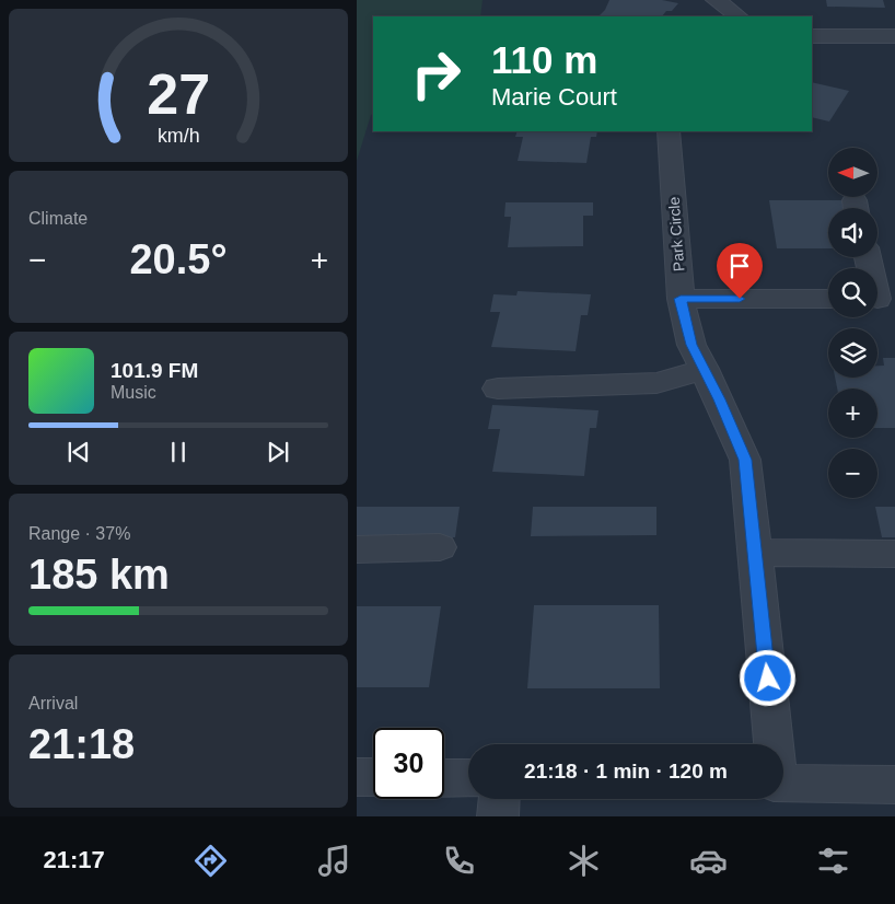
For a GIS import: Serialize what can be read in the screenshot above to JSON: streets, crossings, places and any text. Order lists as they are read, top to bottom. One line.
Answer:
{"streets":{"street":["Park Circle"]},"north":"left","page":{"turn":["110 m","Marie Court"],"map_buttons":["+","−"],"tile":["Climate",["Range · 37%","185 km"],["Arrival","21:18"]],"heat":["−","20.5°","+"],"song":["101.9 FM","Music"],"limit":"30","trip":"21:18 · 1 min · 120 m","tabs":"21:17","gauge":["27","km/h"]}}
